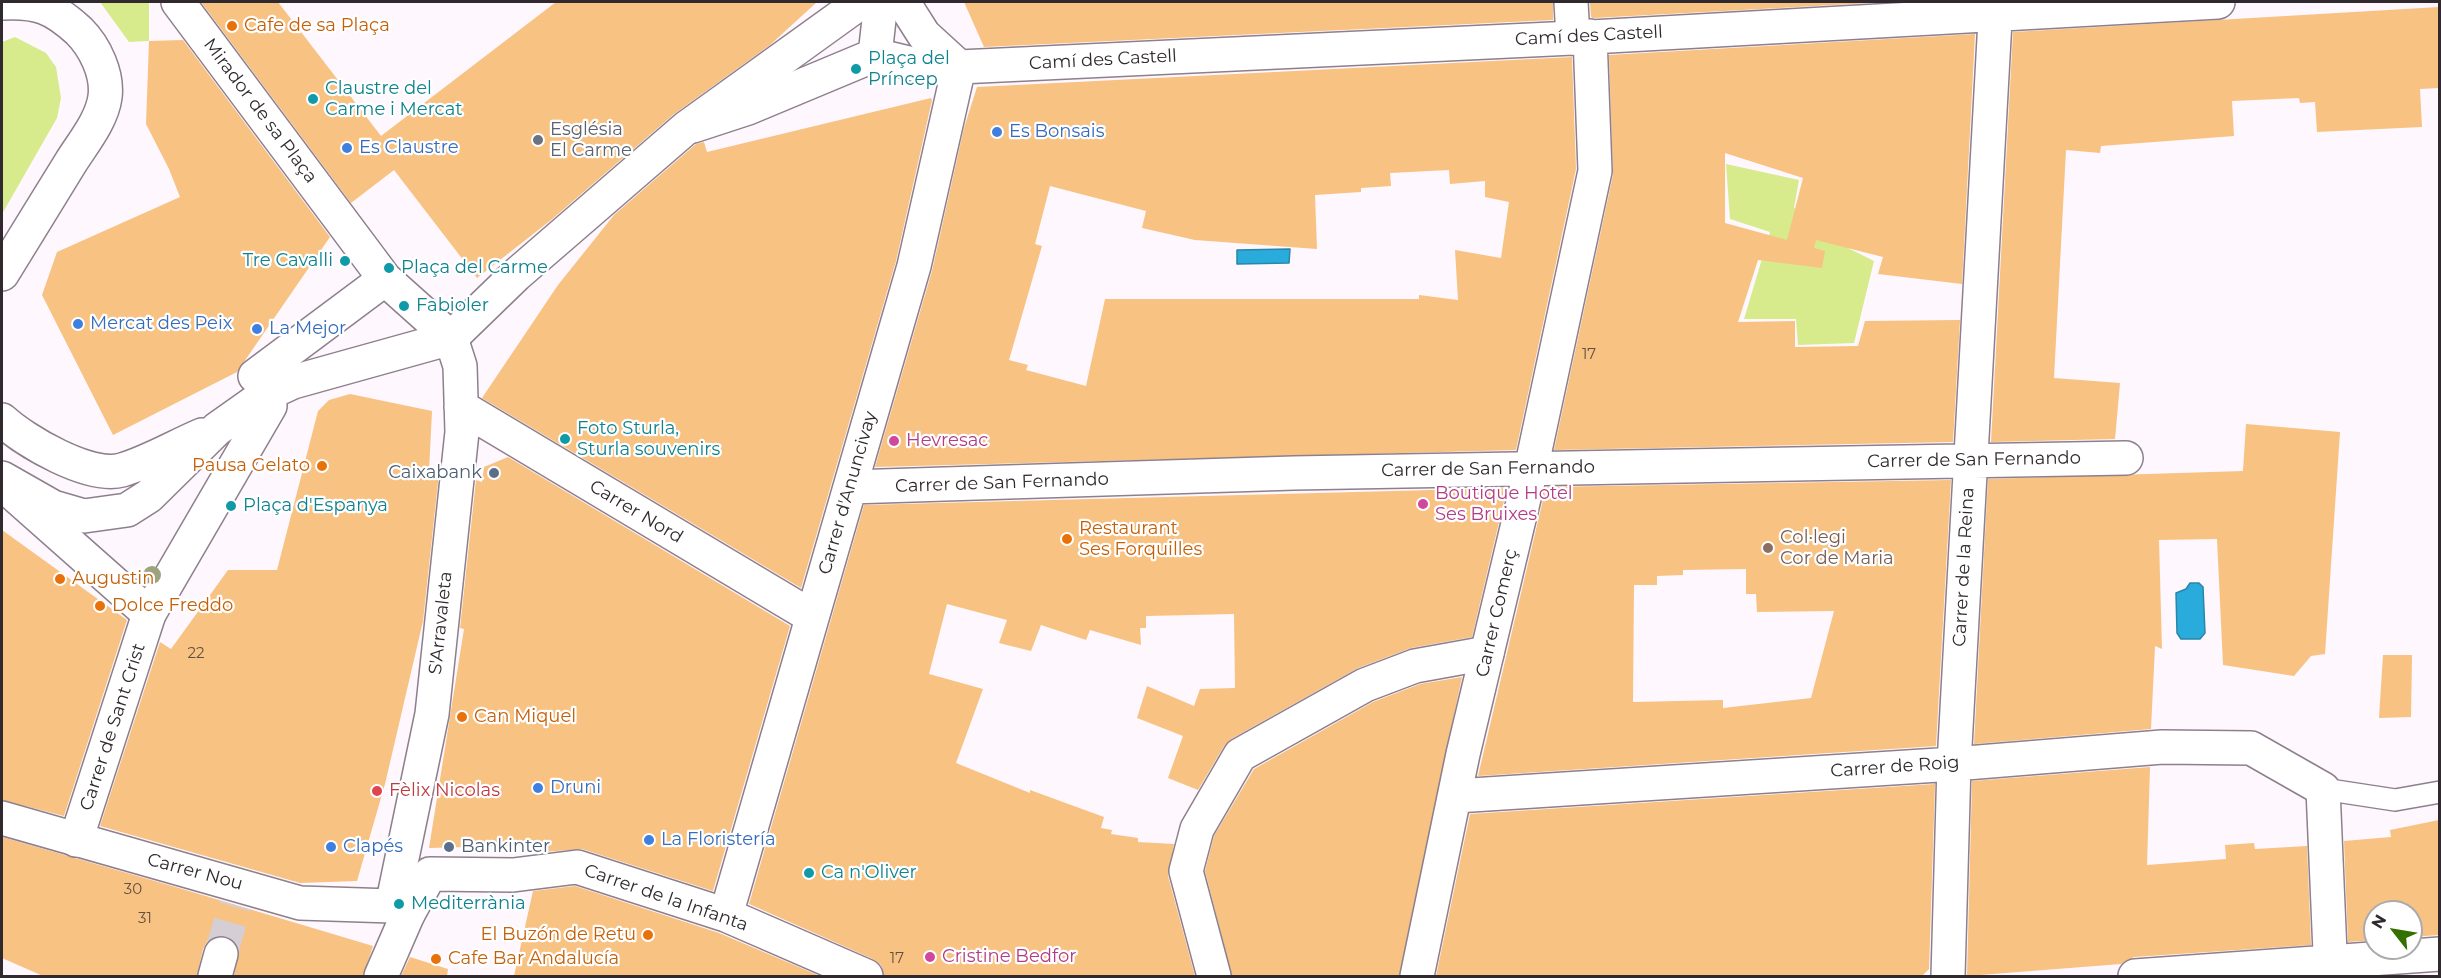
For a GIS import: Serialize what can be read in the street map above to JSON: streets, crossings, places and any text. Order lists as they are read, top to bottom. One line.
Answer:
{"streets":{"street":["Camí des Castell","Mirador de sa Plaça","Carrer de San Fernando","Carrer d'Anuncivay","Carrer Nord","Carrer de la Reina","Carrer Comerç","S'Arravaleta","Carrer de Sant Crist","Carrer de Roig","Carrer Nou","Carrer de la Infanta"]},"crossings":[["Camí des Castell","Carrer d'Anuncivay"],["Camí des Castell","Carrer de la Reina"],["Camí des Castell","Carrer Comerç"],["Mirador de sa Plaça","S'Arravaleta"],["Carrer de San Fernando","Carrer d'Anuncivay"],["Carrer de San Fernando","Carrer de la Reina"],["Carrer de San Fernando","Carrer Comerç"],["Carrer d'Anuncivay","Carrer Nord"],["Carrer d'Anuncivay","Carrer de la Infanta"],["Carrer Nord","S'Arravaleta"],["Carrer de la Reina","Carrer de Roig"],["Carrer Comerç","Carrer de Roig"],["S'Arravaleta","Carrer Nou"],["S'Arravaleta","Carrer de la Infanta"],["Carrer de Sant Crist","Carrer Nou"],["Carrer Nou","Carrer de la Infanta"]],"places":["Cafe de sa Plaça","Plaça del Príncep","Claustre del Carme i Mercat","Es Bonsais","Església El Carme","Es Claustre","Tre Cavalli","Plaça del Carme","Fabioler","Mercat des Peix","La Mejor","Foto Sturla, Sturla souvenirs","Hevresac","Pausa Gelato","Caixabank","Boutique Hotel Ses Bruixes","Plaça d'Espanya","Restaurant Ses Forquilles","Col·legi Cor de Maria","Augustin","Dolce Freddo","Can Miquel","Druni","Fèlix Nicolas","La Floristería","Clapés","Bankinter","Ca n'Oliver","Mediterrània","El Buzón de Retu","Cristine Bedfor","Cafe Bar Andalucía"],"house_numbers":["17","22","30","31","17"],"north":"top left"}
